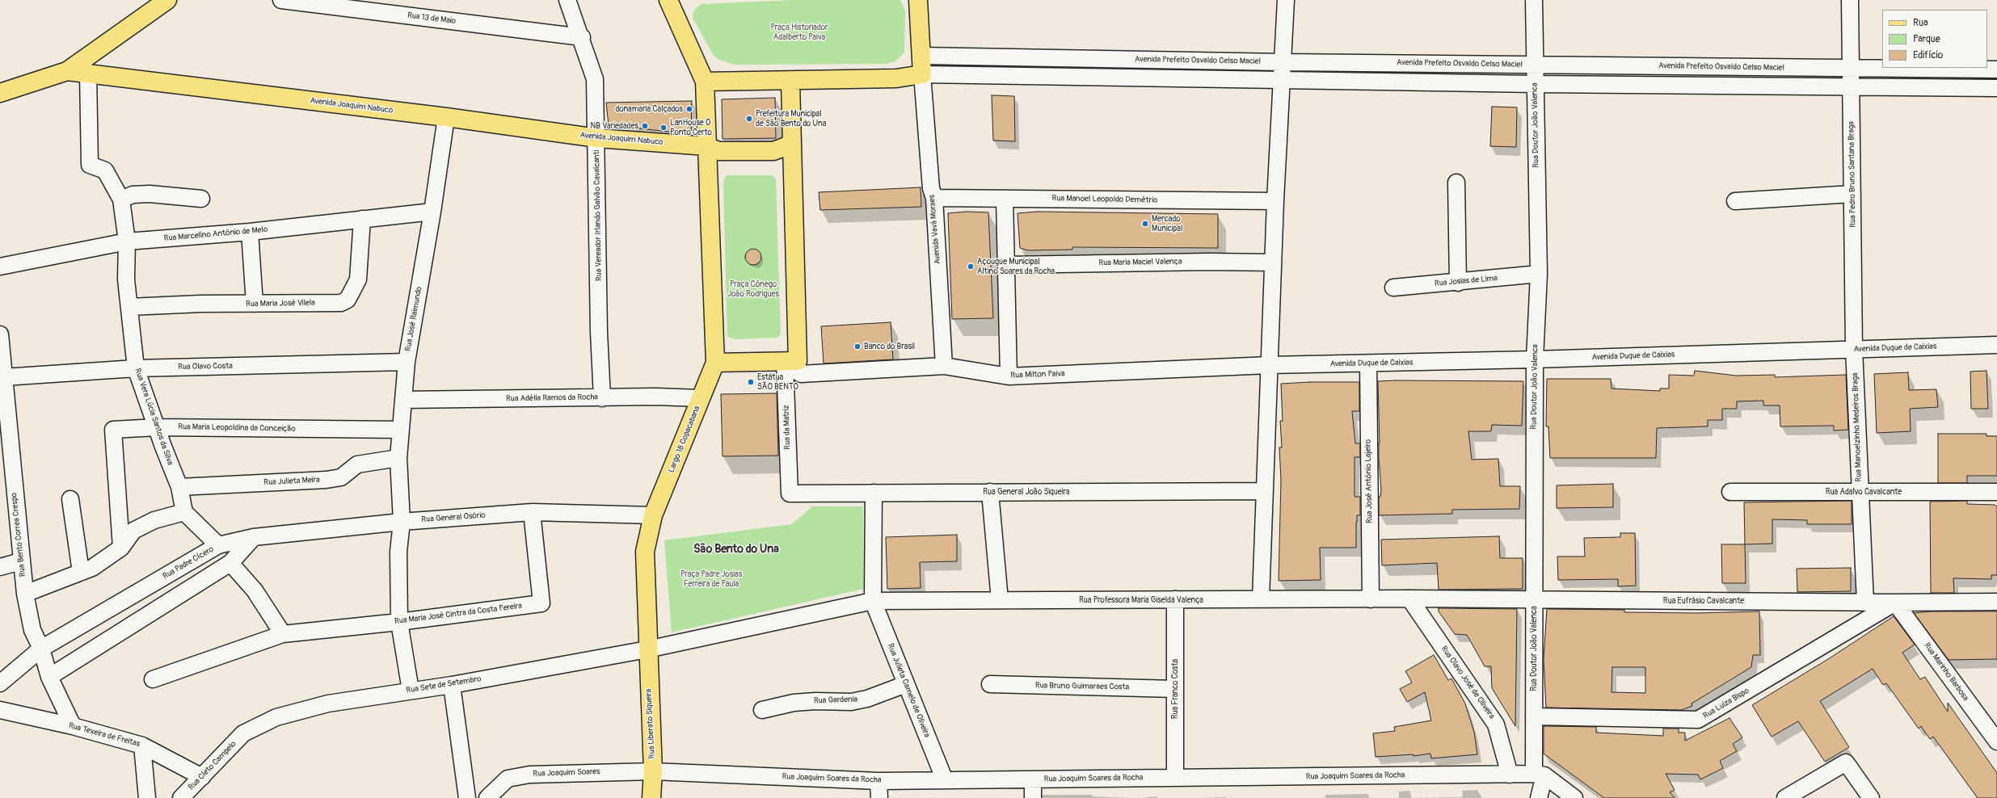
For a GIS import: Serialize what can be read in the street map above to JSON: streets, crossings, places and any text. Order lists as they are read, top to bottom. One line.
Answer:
{"streets":{"main road":["Avenida Joaquim Nabuco","Largo 18 Copacabana","Rua Liberato Siqueira"],"street":["Rua 13 de Maio","Avenida Prefeito Osvaldo Celso Maciel","Rua Doutor João Valenca","Rua Pedro Bruno Santana Braga","Rua Manoel Leopoldo Demétrio","Rua Vereador Irlando Galvão Cavalcanti","Avenida Vavá Moraes","Rua Marcelino Antônio de Melo","Rua Maria Maciel Valença","Rua Josias de Lima","Rua Maria José Vilela","Rua José Raimundo","Avenida Duque de Caixias","Rua Olavo Costa","Rua Milton Paiva","Rua Adélia Ramos da Rocha","Rua Vera Lúcia Santos da Silva","Rua da Matriz","Rua Manoelzinho Medeiros Braga","Rua Maria Leopoldina da Conceição","Rua Julieta Meira","Rua José Antônio Lajeiro","Rua General João Siqueira","Rua Adalvo Cavalcante","Rua General Osório","Rua Bento Correa Crespo","Rua Padre Cícero","Rua Professora Maria Giselda Valença","Rua Eufrásio Cavalcante","Rua Maria José Cintra da Costa Pereira","Rua Marinho Barbosa","Rua Olavo José de Oliveira","Rua Sete de Setembro","Rua Bruno Guimaraes Costa","Rua Franco Costa","Rua Julieta Camelo de Oliveira","Rua Gardenia","Rua Luiza Bispo","Rua Texeira de Freitas","Rua Cleto Campelo","Rua Joaquim Soares","Rua Joaquim Soares da Rocha"]},"crossings":[["Rua 13 de Maio","Rua Vereador Irlando Galvão Cavalcanti"],["Avenida Prefeito Osvaldo Celso Maciel","Rua Doutor João Valenca"],["Avenida Prefeito Osvaldo Celso Maciel","Rua Pedro Bruno Santana Braga"],["Avenida Joaquim Nabuco","Rua Vereador Irlando Galvão Cavalcanti"],["Avenida Joaquim Nabuco","Rua José Raimundo"],["Avenida Joaquim Nabuco","Rua Vera Lúcia Santos da Silva"],["Rua Doutor João Valenca","Rua Josias de Lima"],["Rua Doutor João Valenca","Avenida Duque de Caixias"],["Rua Doutor João Valenca","Rua Eufrásio Cavalcante"],["Rua Doutor João Valenca","Rua Luiza Bispo"],["Rua Doutor João Valenca","Rua Joaquim Soares da Rocha"],["Rua Pedro Bruno Santana Braga","Avenida Duque de Caixias"],["Rua Pedro Bruno Santana Braga","Rua Manoelzinho Medeiros Braga"],["Rua Manoel Leopoldo Demétrio","Avenida Vavá Moraes"],["Rua Vereador Irlando Galvão Cavalcanti","Rua Adélia Ramos da Rocha"],["Avenida Vavá Moraes","Rua Milton Paiva"],["Rua Marcelino Antônio de Melo","Rua Maria José Vilela"],["Rua Marcelino Antônio de Melo","Rua José Raimundo"],["Rua Marcelino Antônio de Melo","Rua Vera Lúcia Santos da Silva"],["Rua Maria José Vilela","Rua Vera Lúcia Santos da Silva"],["Rua José Raimundo","Rua Olavo Costa"],["Rua José Raimundo","Rua Adélia Ramos da Rocha"],["Rua José Raimundo","Rua Maria Leopoldina da Conceição"],["Rua José Raimundo","Rua Julieta Meira"],["Rua José Raimundo","Rua General Osório"],["Rua José Raimundo","Rua Maria José Cintra da Costa Pereira"],["Rua José Raimundo","Rua Sete de Setembro"],["Avenida Duque de Caixias","Rua Milton Paiva"],["Avenida Duque de Caixias","Rua Manoelzinho Medeiros Braga"],["Avenida Duque de Caixias","Rua José Antônio Lajeiro"],["Rua Olavo Costa","Rua Vera Lúcia Santos da Silva"],["Rua Olavo Costa","Rua Bento Correa Crespo"],["Rua Milton Paiva","Rua da Matriz"],["Rua Adélia Ramos da Rocha","Largo 18 Copacabana"],["Rua Vera Lúcia Santos da Silva","Rua Maria Leopoldina da Conceição"],["Rua Vera Lúcia Santos da Silva","Rua Julieta Meira"],["Rua da Matriz","Rua General João Siqueira"],["Rua Manoelzinho Medeiros Braga","Rua Adalvo Cavalcante"],["Rua Manoelzinho Medeiros Braga","Rua Eufrásio Cavalcante"],["Largo 18 Copacabana","Rua General Osório"],["Rua José Antônio Lajeiro","Rua Professora Maria Giselda Valença"],["Rua General Osório","Rua Padre Cícero"],["Rua General Osório","Rua Maria José Cintra da Costa Pereira"],["Rua Bento Correa Crespo","Rua Padre Cícero"],["Rua Bento Correa Crespo","Rua Texeira de Freitas"],["Rua Professora Maria Giselda Valença","Rua Eufrásio Cavalcante"],["Rua Professora Maria Giselda Valença","Rua Olavo José de Oliveira"],["Rua Professora Maria Giselda Valença","Rua Franco Costa"],["Rua Professora Maria Giselda Valença","Rua Julieta Camelo de Oliveira"],["Rua Eufrásio Cavalcante","Rua Marinho Barbosa"],["Rua Eufrásio Cavalcante","Rua Olavo José de Oliveira"],["Rua Eufrásio Cavalcante","Rua Luiza Bispo"],["Rua Marinho Barbosa","Rua Luiza Bispo"],["Rua Olavo José de Oliveira","Rua Joaquim Soares da Rocha"],["Rua Sete de Setembro","Rua Liberato Siqueira"],["Rua Sete de Setembro","Rua Cleto Campelo"],["Rua Bruno Guimaraes Costa","Rua Franco Costa"],["Rua Franco Costa","Rua Joaquim Soares da Rocha"],["Rua Julieta Camelo de Oliveira","Rua Gardenia"],["Rua Julieta Camelo de Oliveira","Rua Joaquim Soares da Rocha"],["Rua Liberato Siqueira","Rua Joaquim Soares"],["Rua Liberato Siqueira","Rua Joaquim Soares da Rocha"],["Rua Texeira de Freitas","Rua Cleto Campelo"],["Rua Joaquim Soares","Rua Joaquim Soares da Rocha"]],"districts":["São Bento do Una"],"parks":["Praça Historiador Adalberto Paiva","Praça Cônego João Rodrigues","Praça Padre Josias Ferreira de Paula"],"places":["donamaria Calçados","Prefeitura Municipal de São Bento do Una","NB Variedades","LanHouse O Ponto Certo","Mercado Municipal","Açougue Municipal Altino Soares da Rocha","Banco do Brasil","Estátua SÃO BENTO"],"legend":["Rua","Parque","Edifício"]}
